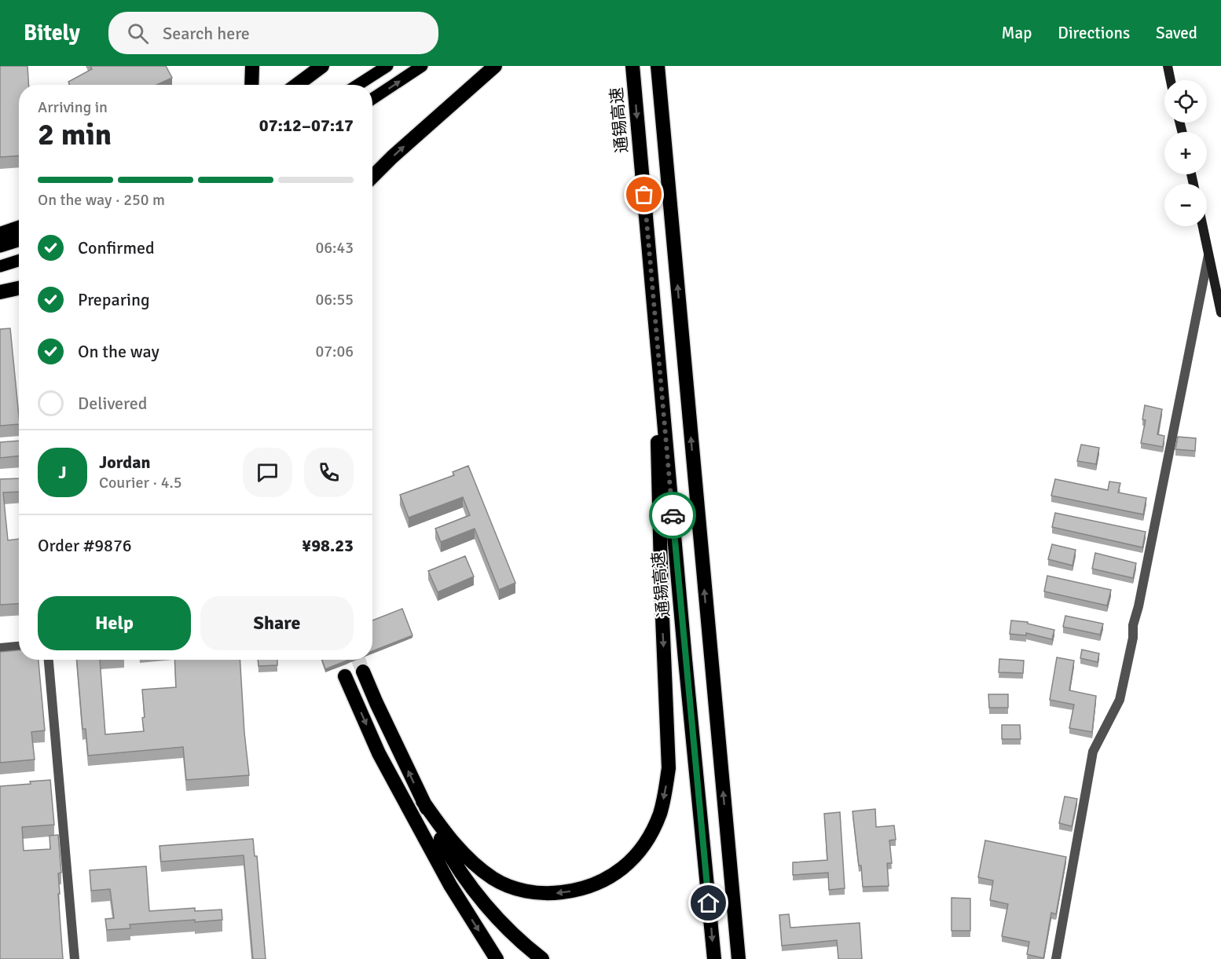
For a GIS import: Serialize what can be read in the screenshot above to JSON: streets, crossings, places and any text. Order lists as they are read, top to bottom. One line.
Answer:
{"streets":{"highway":["通锡高速"]},"page":{"header":"Bitely","search":"Search here","nav":["Map","Directions","Saved"],"map_buttons":["+","−"],"heading":["2 min","Arriving in","07:12–07:17"],"panel":["Jordan","Courier · 4.5","Order #9876","¥98.23"],"bar":"On the way · 250 m","list":[["Confirmed","06:43"],["Preparing","06:55"],["On the way","07:06"],"Delivered"],"round":"J","buttons":["Help","Share"]}}
